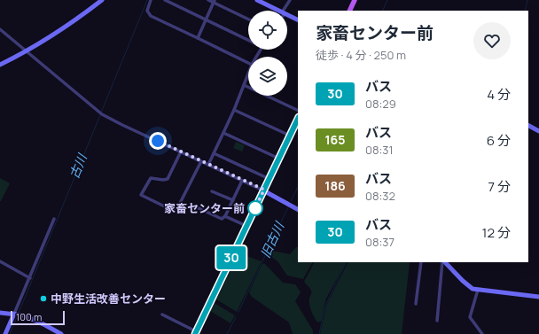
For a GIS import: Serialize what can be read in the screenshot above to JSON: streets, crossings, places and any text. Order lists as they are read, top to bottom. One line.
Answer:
{"water":["古川","旧古川"],"places":["家畜センター前","中野生活改善センター"],"lines":["bus line 30"],"scale_bar":"100 m","page":{"on_map":"30","heading":["家畜センター前","徒歩 · 4 分 · 250 m"],"list":[{"mark":"30","name":"バス","note":"08:29","value":"4 分"},{"mark":"165","name":"バス","note":"08:31","value":"6 分"},{"mark":"186","name":"バス","note":"08:32","value":"7 分"},{"mark":"30","name":"バス","note":"08:37","value":"12 分"}],"scale":"100 m"}}
